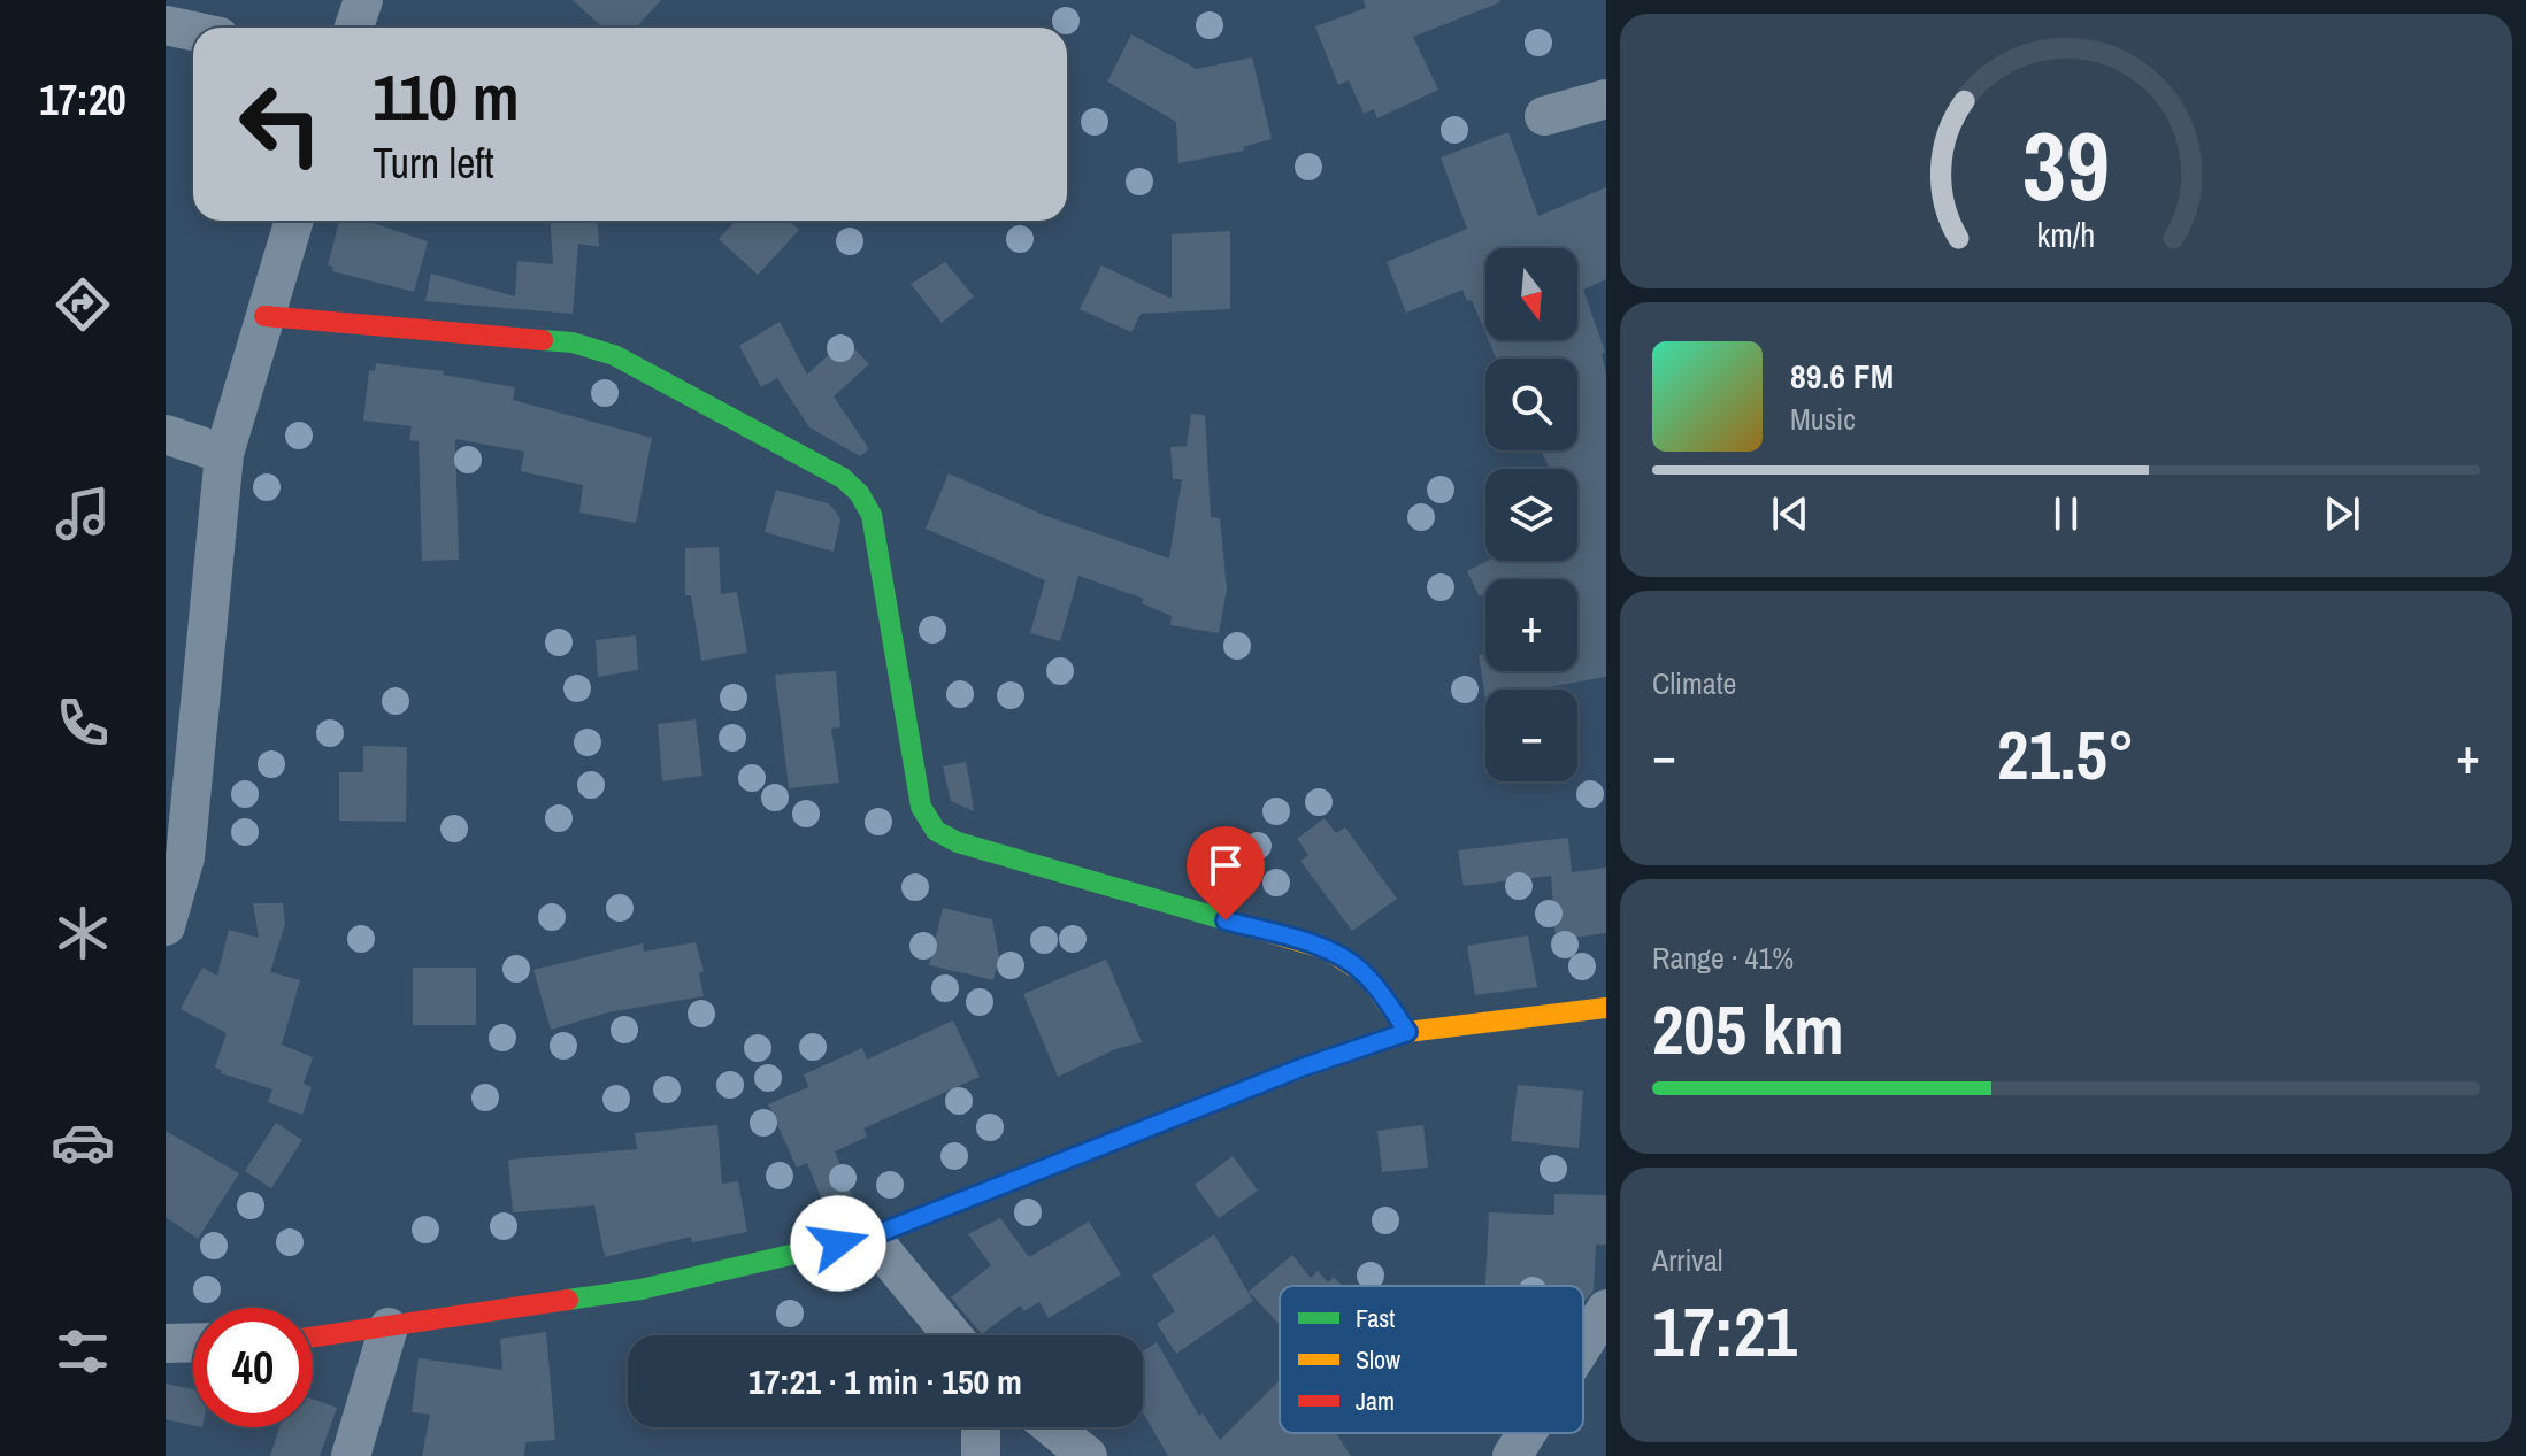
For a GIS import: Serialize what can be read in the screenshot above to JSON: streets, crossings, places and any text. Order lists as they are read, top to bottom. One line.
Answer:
{"legend":["Fast","Slow","Jam"],"north":"bottom","page":{"tabs":"17:20","turn":["110 m","Turn left"],"map_buttons":["+","−"],"song":["89.6 FM","Music"],"tile":["Climate",["Range · 41%","205 km"],["Arrival","17:21"]],"heat":["−","21.5°","+"],"limit":"40","trip":"17:21 · 1 min · 150 m","gauge":["39","km/h"]}}
